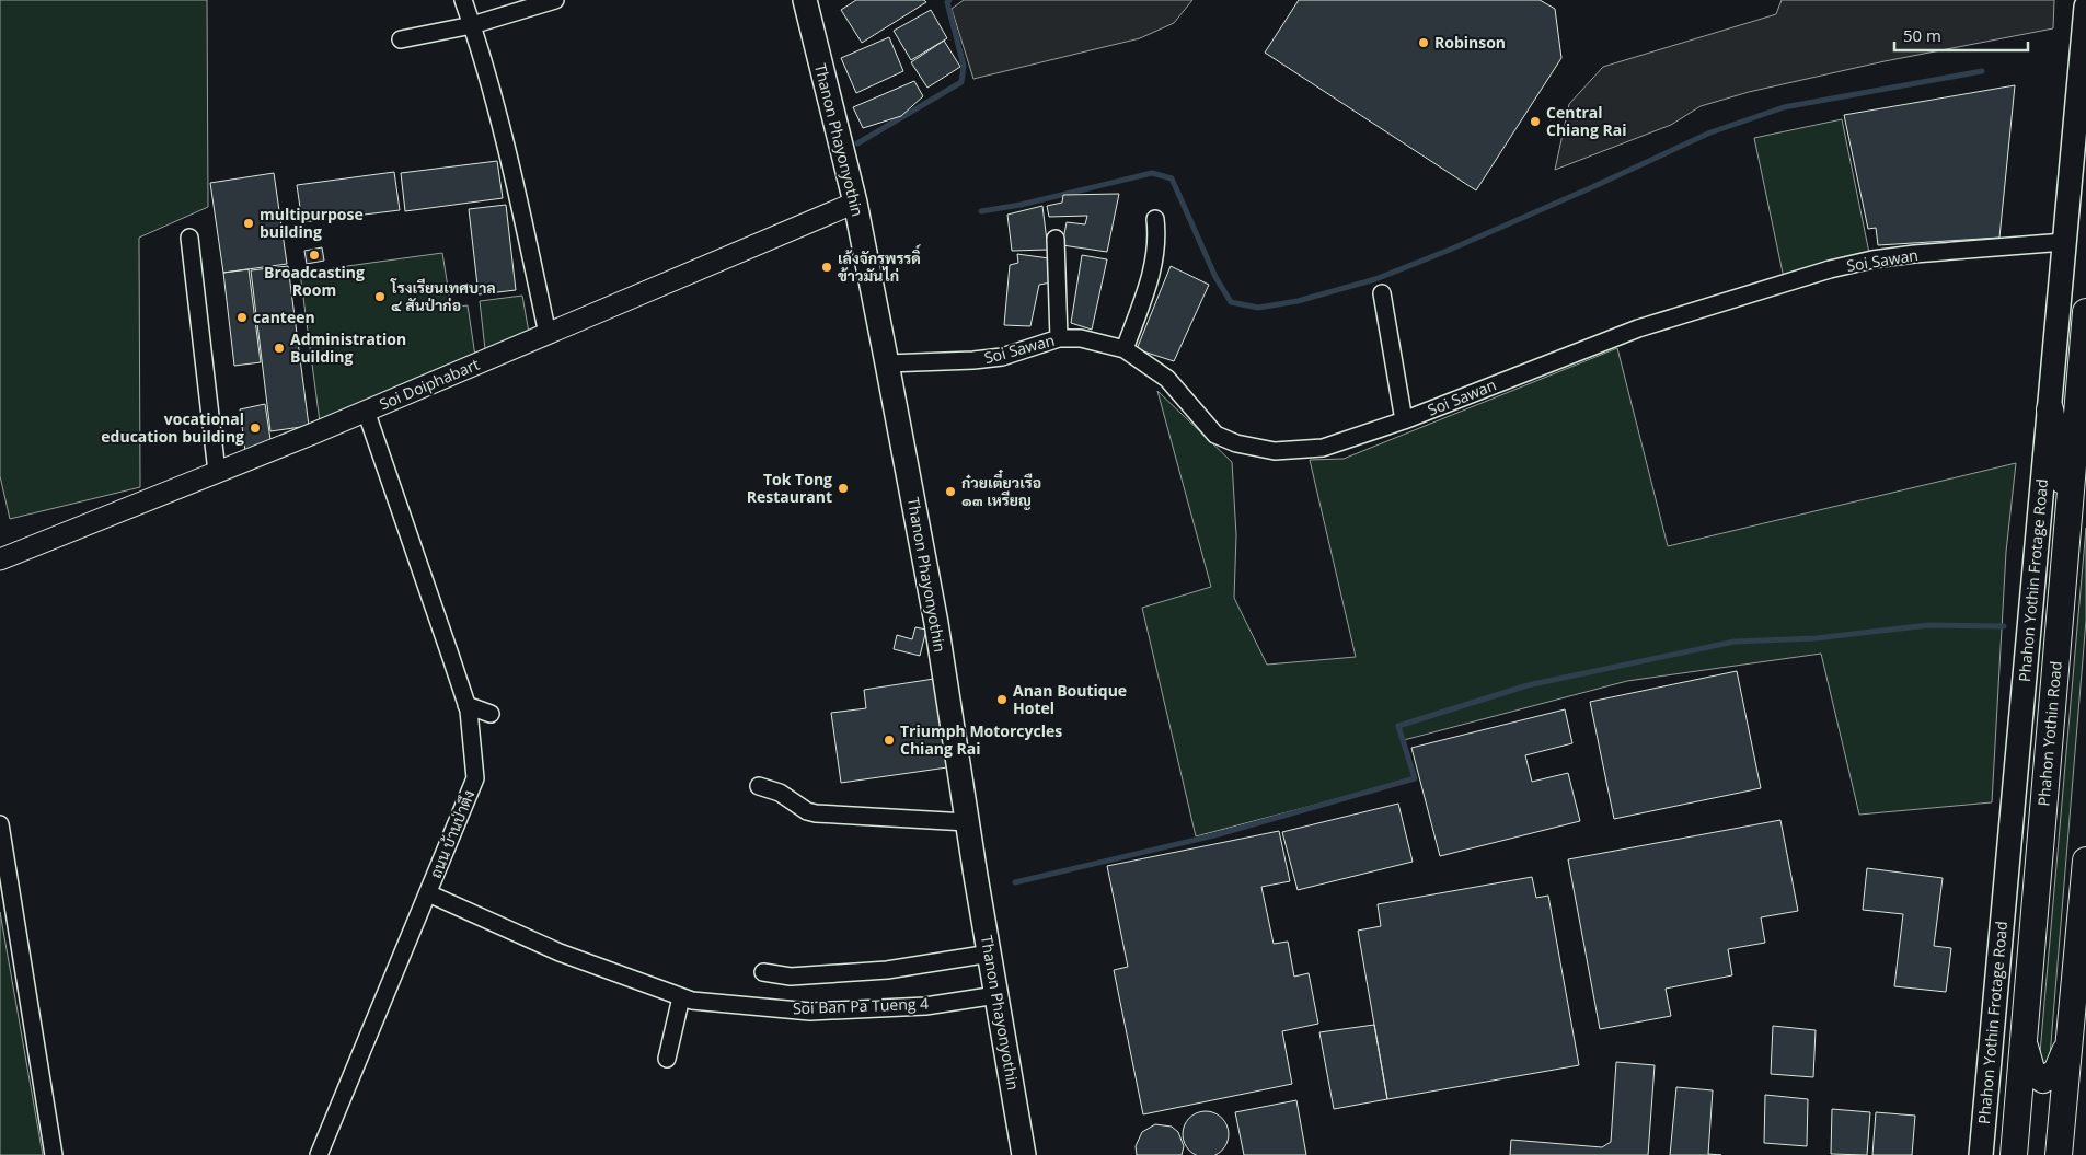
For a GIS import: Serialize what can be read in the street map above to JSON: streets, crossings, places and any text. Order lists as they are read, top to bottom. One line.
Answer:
{"streets":{"main road":["Thanon Phayonyothin","Phahon Yothin Frotage Road","Phahon Yothin Road"],"street":["Soi Sawan","Soi Doiphabart","ถนน บ้านป่าตึง","Soi Ban Pa Tueng 4"]},"crossings":[["Thanon Phayonyothin","Soi Sawan"],["Thanon Phayonyothin","Soi Doiphabart"],["Thanon Phayonyothin","Soi Ban Pa Tueng 4"],["Soi Sawan","Phahon Yothin Frotage Road"],["Soi Doiphabart","ถนน บ้านป่าตึง"],["ถนน บ้านป่าตึง","Soi Ban Pa Tueng 4"]],"places":["Robinson","Central Chiang Rai","multipurpose building","Broadcasting Room","เล้งจักรพรรดิ์ ข้าวมันไก่","โรงเรียนเทศบาล ๔ สันป่าก่อ","canteen","Administration Building","vocational education building","Tok Tong Restaurant","ก๋วยเตี๋ยวเรือ ๑๓ เหรียญ","Anan Boutique Hotel","Triumph Motorcycles Chiang Rai"],"scale_bar":"50 m"}
